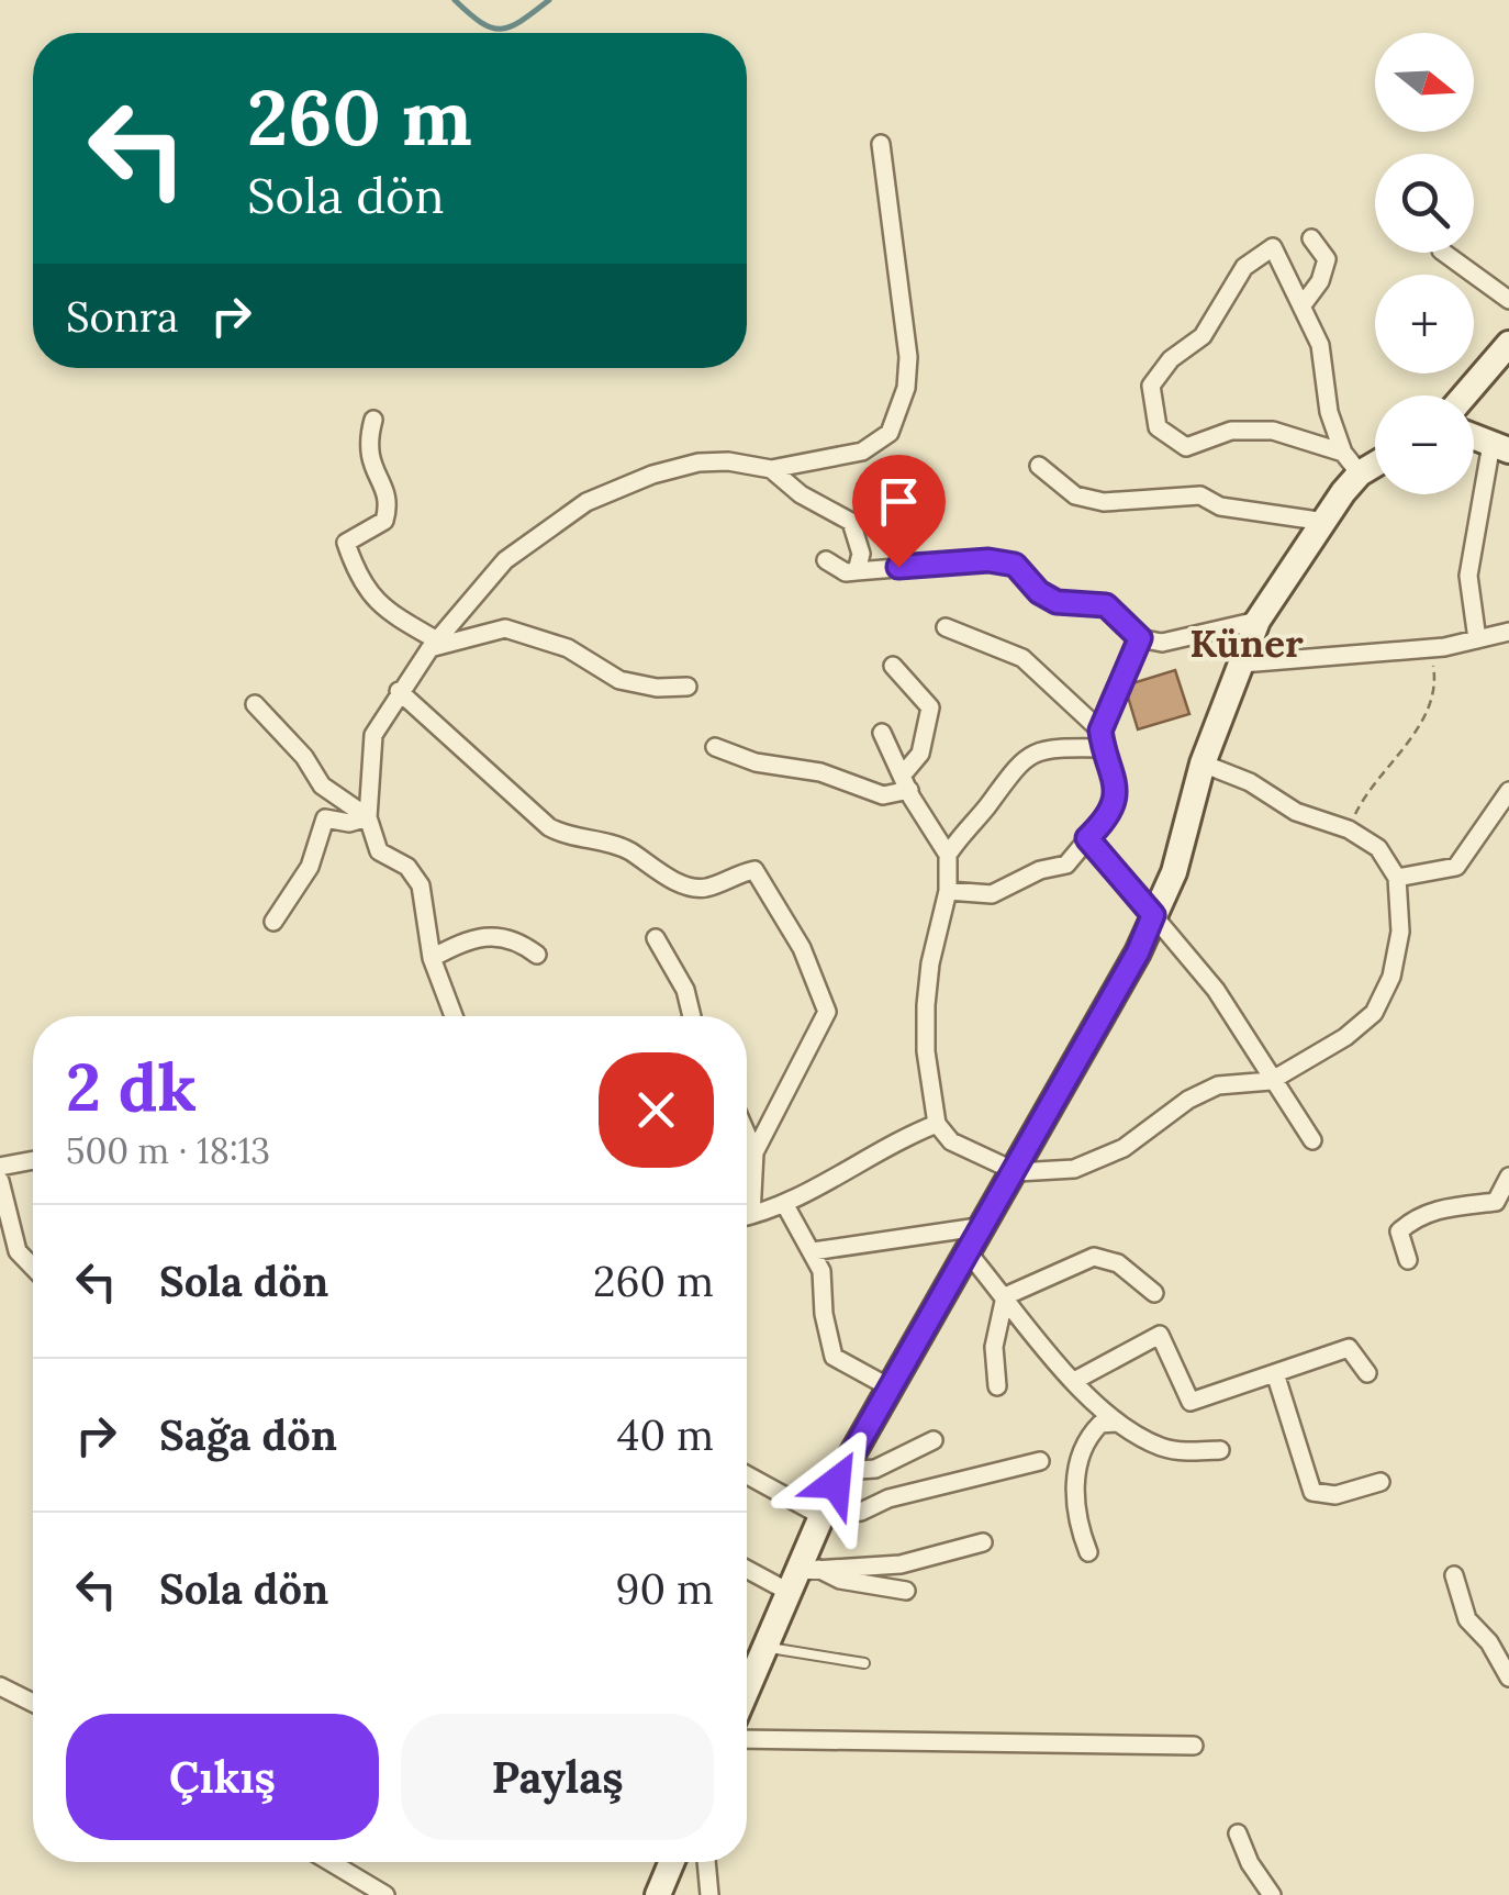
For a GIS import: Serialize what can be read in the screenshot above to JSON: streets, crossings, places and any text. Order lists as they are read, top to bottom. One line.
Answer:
{"districts":["Küner"],"north":"right","page":{"map_buttons":["+","−"],"turn":["260 m","Sola dön"],"then":"Sonra","heading":["2 dk","500 m · 18:13"],"list":[{"name":"Sola dön","value":"260 m"},{"name":"Sağa dön","value":"40 m"},{"name":"Sola dön","value":"90 m"}],"buttons":["Çıkış","Paylaş"]}}
